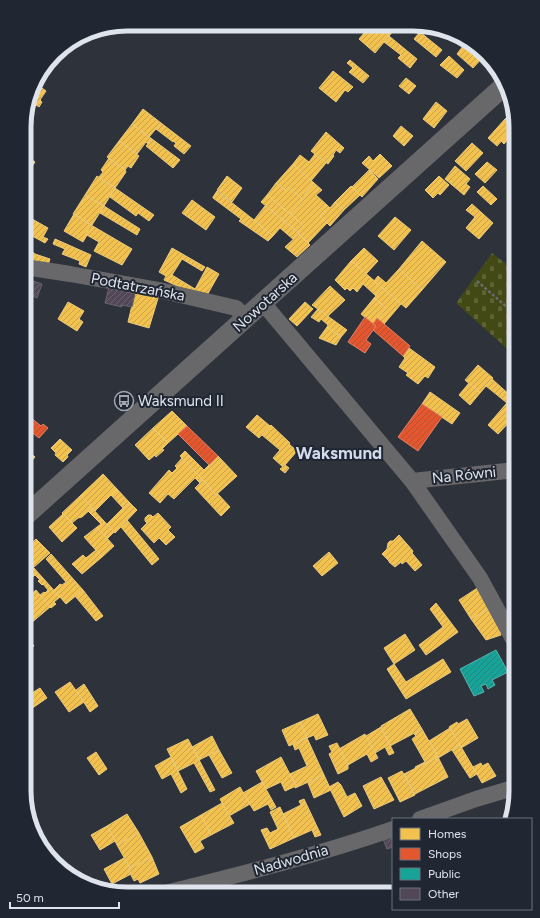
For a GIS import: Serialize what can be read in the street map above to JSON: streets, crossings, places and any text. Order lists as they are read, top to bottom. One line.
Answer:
{"streets":{"street":["Podtatrzańska","Nowotarska","Na Równi","Nadwodnia"]},"crossings":[["Podtatrzańska","Nowotarska"]],"districts":["Waksmund"],"places":{"bus stop":["Waksmund II"]},"legend":["Homes","Shops","Public","Other"],"scale_bar":"50 m"}
